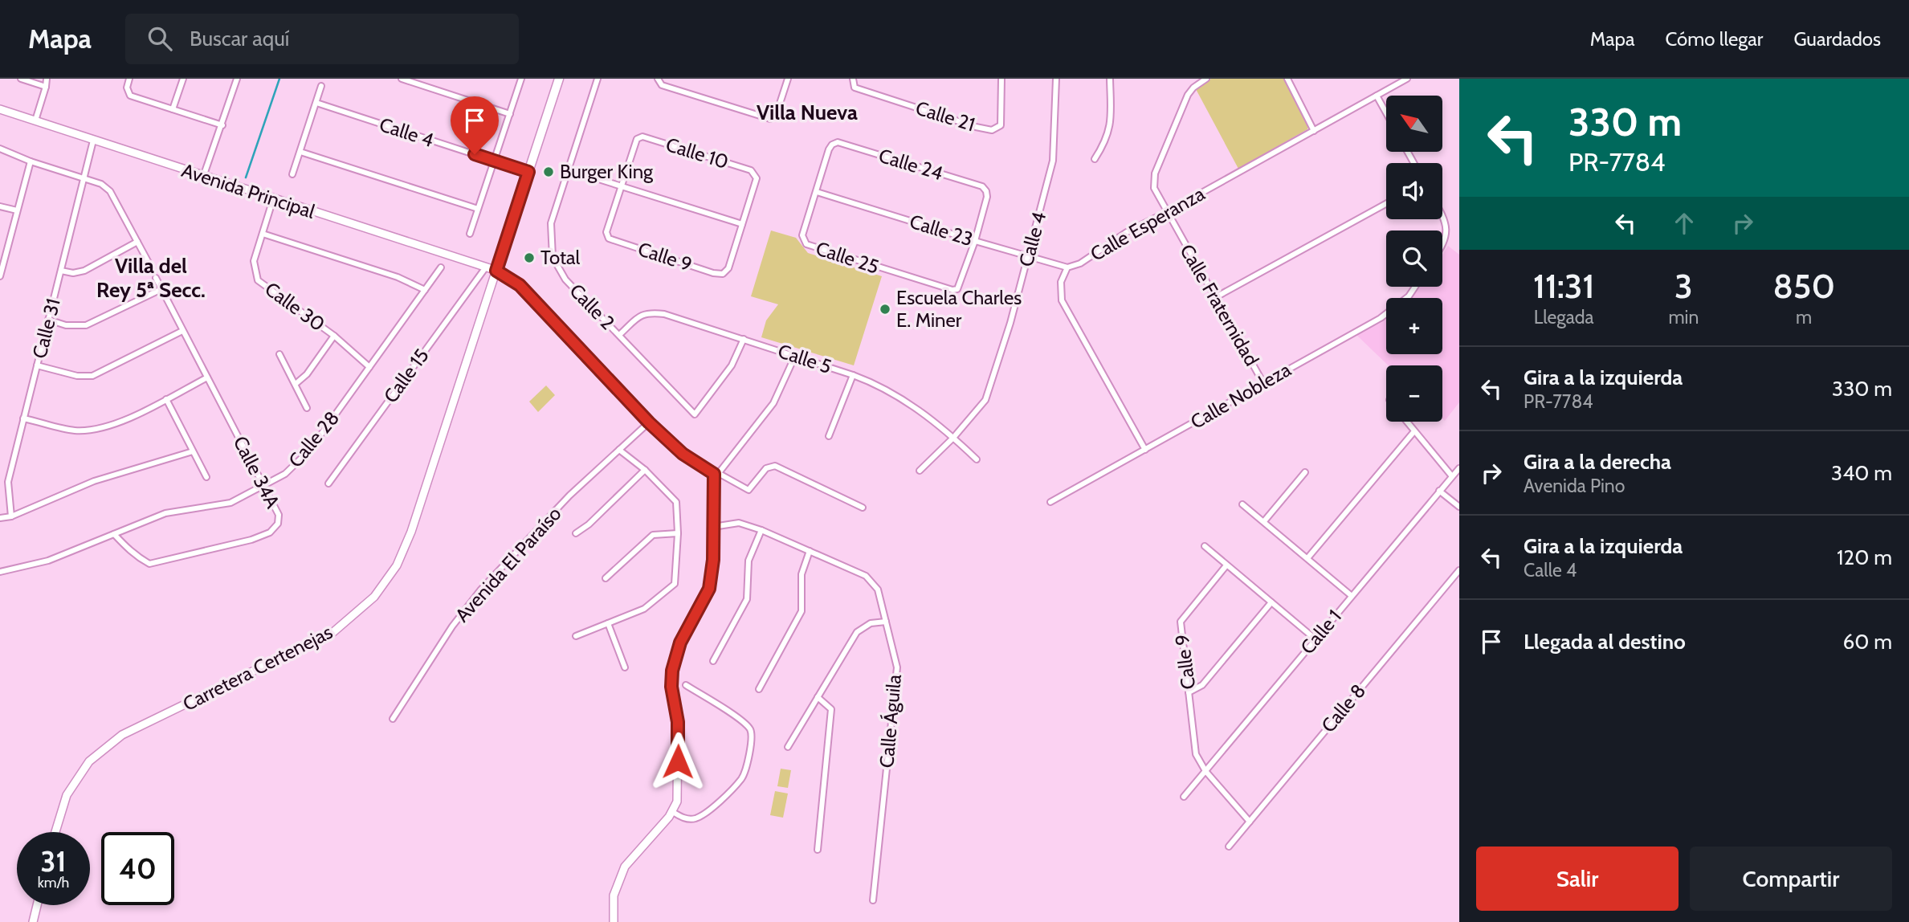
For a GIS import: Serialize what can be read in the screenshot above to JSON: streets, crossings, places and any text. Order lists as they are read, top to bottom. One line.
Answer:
{"streets":{"street":["Calle 21","Calle 4","Calle 10","Calle 24","Avenida Principal","Calle Esperanza","Calle 23","Calle 9","Calle 25","Calle Fraternidad","Calle 30","Calle 2","Calle 31","Calle 5","Calle 15","Calle Nobleza","Calle 28","Calle 34A","Avenida El Paraíso","Calle 1","Carretera Certenejas","Calle 8","Calle Águila"]},"crossings":[["Calle 4","Calle 23"],["Calle 4","Calle 5"],["Calle 10","Calle 9"],["Calle 24","Calle 23"],["Calle 24","Calle 25"],["Avenida Principal","Calle 30"],["Avenida Principal","Calle 31"],["Avenida Principal","Calle 15"],["Avenida Principal","Carretera Certenejas"],["Calle Esperanza","Calle 23"],["Calle Esperanza","Calle Fraternidad"],["Calle Esperanza","Calle Nobleza"],["Calle 23","Calle 25"],["Calle 9","Calle 1"],["Calle Fraternidad","Calle Nobleza"],["Calle 30","Calle 28"],["Calle 2","Calle 5"],["Calle 28","Calle 34A"]],"districts":["Villa Nueva","Villa del Rey 5ª Secc."],"places":["Burger King","Total","Escuela Charles E. Miner"],"north":"top left","page":{"header":"Mapa","search":"Buscar aquí","nav":["Mapa","Cómo llegar","Guardados"],"turn":["330 m","PR-7784"],"map_buttons":["+","−"],"eta":["11:31","Llegada","3","min","850","m"],"list":[{"name":"Gira a la izquierda","note":"PR-7784","value":"330 m"},{"name":"Gira a la derecha","note":"Avenida Pino","value":"340 m"},{"name":"Gira a la izquierda","note":"Calle 4","value":"120 m"},{"name":"Llegada al destino","value":"60 m"}],"speed":"31 km/h","limit":"40","buttons":["Salir","Compartir"]}}
